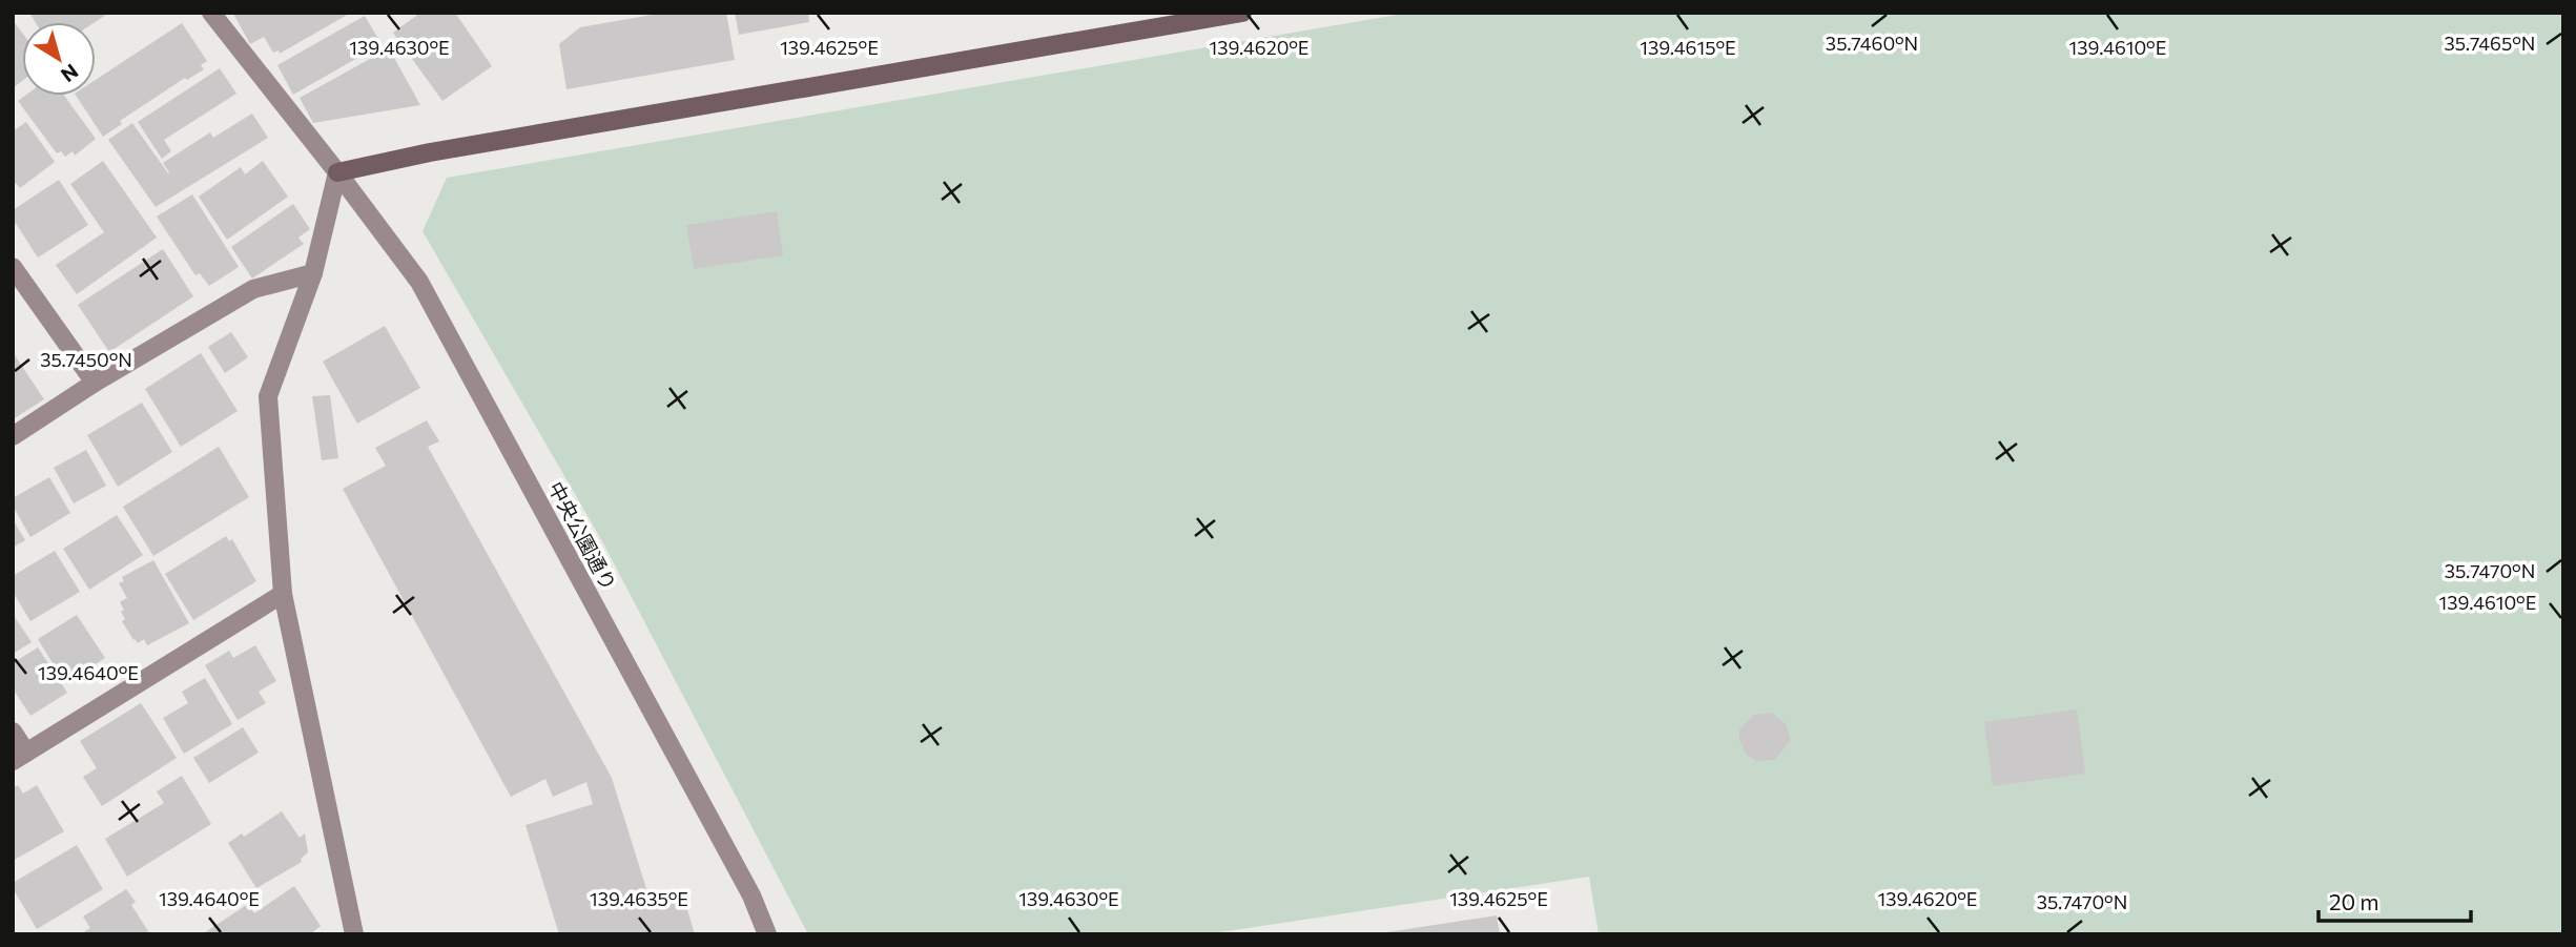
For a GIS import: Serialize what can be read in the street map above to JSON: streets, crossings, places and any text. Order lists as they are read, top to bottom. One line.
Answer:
{"streets":{"street":["中央公園通り"]},"scale_bar":"20 m","north":"bottom right","coordinates":["35.7460°N","35.7465°N","139.4630°E","139.4625°E","139.4620°E","139.4615°E","139.4610°E","35.7450°N","35.7470°N","139.4640°E","139.4635°E"]}
